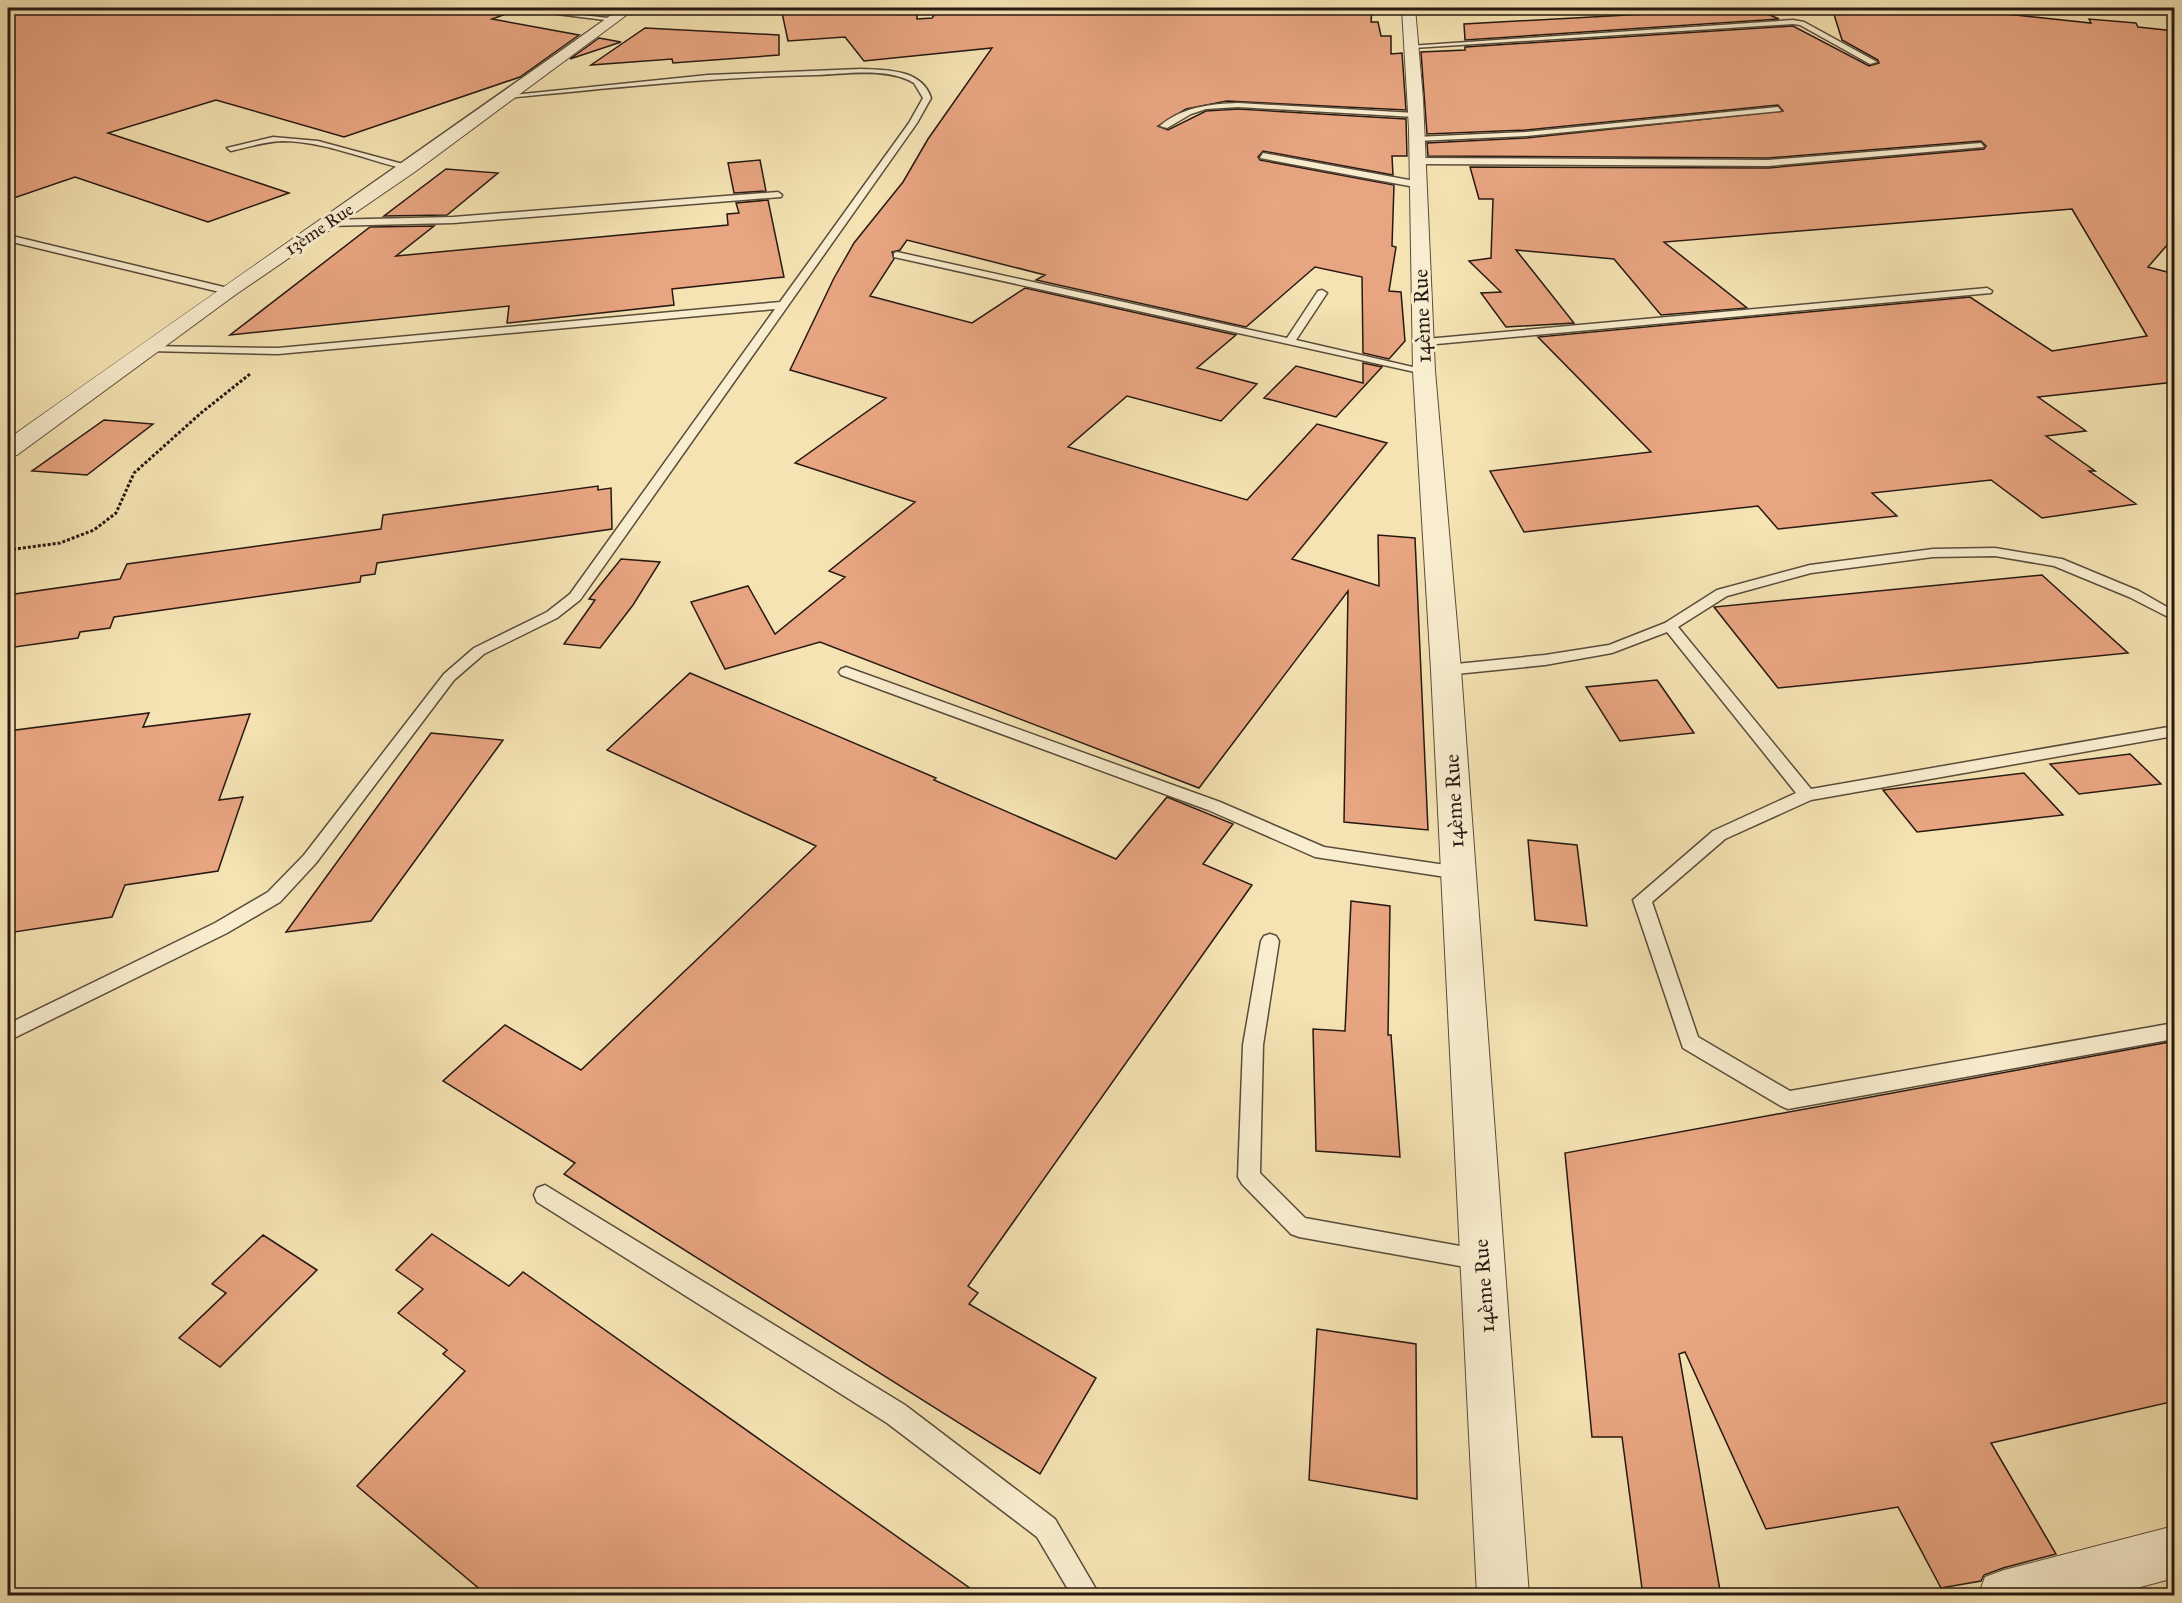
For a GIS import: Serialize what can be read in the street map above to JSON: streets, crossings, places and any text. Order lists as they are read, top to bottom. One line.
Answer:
{"streets":{"street":["13ème Rue","14ème Rue"]}}
